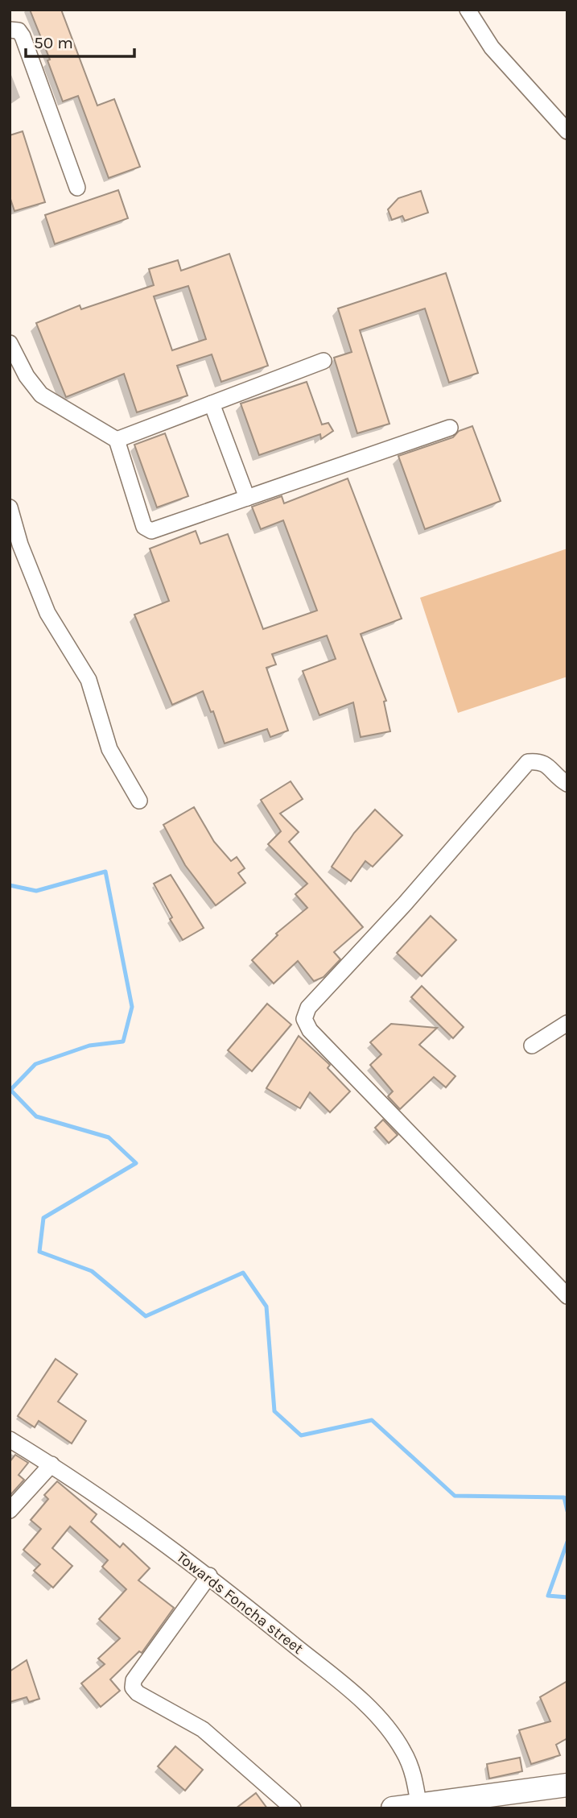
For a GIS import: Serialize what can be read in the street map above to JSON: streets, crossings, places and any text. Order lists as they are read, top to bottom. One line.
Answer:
{"streets":{"street":["Towards Foncha street"]},"scale_bar":"50 m"}
